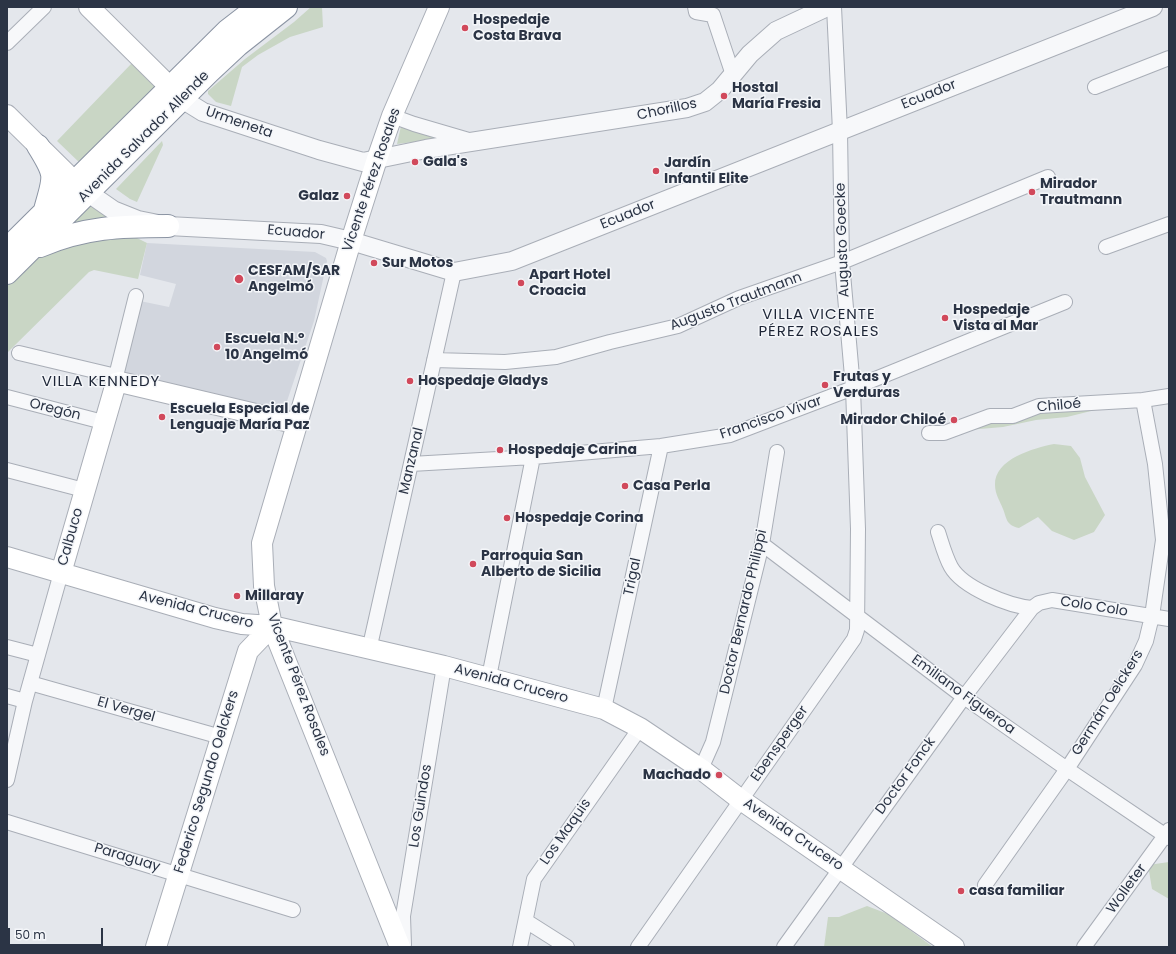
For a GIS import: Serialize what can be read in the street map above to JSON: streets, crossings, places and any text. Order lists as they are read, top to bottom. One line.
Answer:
{"streets":{"highway":["Avenida Salvador Allende"],"main road":["Urmeneta","Vicente Pérez Rosales","Calbuco","Avenida Crucero","Federico Segundo Oelckers"],"street":["Ecuador","Chorillos","Augusto Goecke","Augusto Trautmann","Chiloé","Oregón","Francisco Vivar","Manzanal","Trigal","Colo Colo","Doctor Bernardo Philippi","Emiliano Figueroa","Germán Oelckers","El Vergel","Ebensperger","Doctor Fonck","Los Guindos","Los Maquis","Paraguay","Wolleter"]},"crossings":[["Ecuador","Avenida Salvador Allende"],["Ecuador","Vicente Pérez Rosales"],["Ecuador","Augusto Goecke"],["Ecuador","Manzanal"],["Chorillos","Urmeneta"],["Chorillos","Vicente Pérez Rosales"],["Urmeneta","Avenida Salvador Allende"],["Urmeneta","Vicente Pérez Rosales"],["Vicente Pérez Rosales","Avenida Crucero"],["Vicente Pérez Rosales","Federico Segundo Oelckers"],["Augusto Goecke","Augusto Trautmann"],["Augusto Goecke","Francisco Vivar"],["Augusto Goecke","Emiliano Figueroa"],["Augusto Goecke","Ebensperger"],["Augusto Trautmann","Manzanal"],["Chiloé","Germán Oelckers"],["Oregón","Calbuco"],["Francisco Vivar","Manzanal"],["Francisco Vivar","Trigal"],["Manzanal","Avenida Crucero"],["Calbuco","Avenida Crucero"],["Calbuco","El Vergel"],["Trigal","Avenida Crucero"],["Colo Colo","Germán Oelckers"],["Colo Colo","Doctor Fonck"],["Avenida Crucero","Doctor Bernardo Philippi"],["Avenida Crucero","Ebensperger"],["Avenida Crucero","Doctor Fonck"],["Avenida Crucero","Federico Segundo Oelckers"],["Avenida Crucero","Los Guindos"],["Avenida Crucero","Los Maquis"],["Doctor Bernardo Philippi","Emiliano Figueroa"],["Emiliano Figueroa","Germán Oelckers"],["Emiliano Figueroa","Ebensperger"],["Emiliano Figueroa","Doctor Fonck"],["Emiliano Figueroa","Wolleter"],["El Vergel","Federico Segundo Oelckers"],["Federico Segundo Oelckers","Paraguay"]],"districts":["VILLA VICENTE PÉREZ ROSALES","VILLA KENNEDY"],"places":["Hospedaje Costa Brava","Hostal María Fresia","Gala's","Jardín Infantil Elite","Mirador Trautmann","Galaz","Sur Motos","CESFAM/SAR Angelmó","Apart Hotel Croacia","Hospedaje Vista al Mar","Escuela N.º 10 Angelmó","Hospedaje Gladys","Frutas y Verduras","Escuela Especial de Lenguaje María Paz","Mirador Chiloé","Hospedaje Carina","Casa Perla","Hospedaje Corina","Parroquia San Alberto de Sicilia","Millaray","Machado","casa familiar"],"scale_bar":"50 m"}
